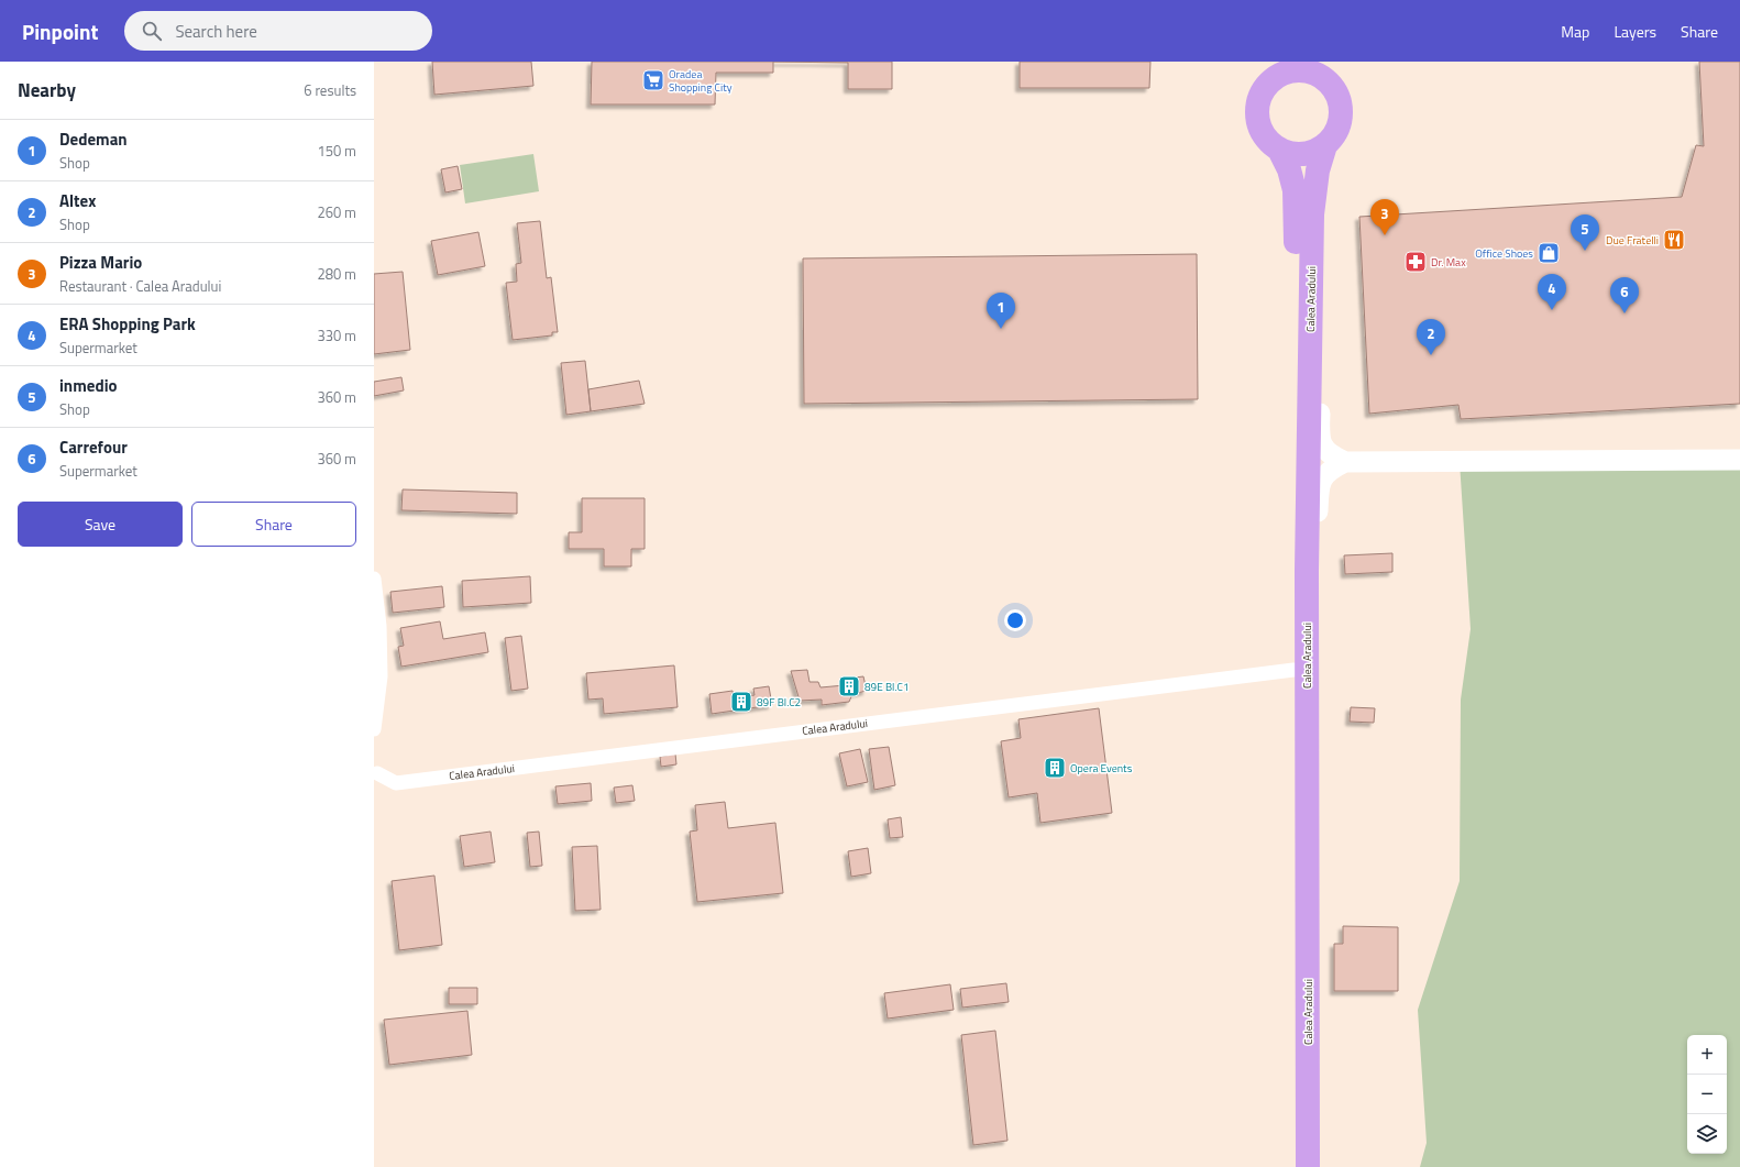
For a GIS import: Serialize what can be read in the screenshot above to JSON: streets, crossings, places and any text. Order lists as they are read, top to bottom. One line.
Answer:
{"streets":{"highway":["Calea Aradului"]},"places":{"supermarket":["Oradea Shopping City"],"restaurant":["Due Fratelli"],"shop":["Office Shoes"],"pharmacy":["Dr. Max"],"building":["89E Bl.C1","89F Bl.C2","Opera Events"]},"page":{"header":"Pinpoint","search":"Search here","nav":["Map","Layers","Share"],"heading":["Nearby","6 results"],"list":[{"mark":"1","name":"Dedeman","note":"Shop","value":"150 m"},{"mark":"2","name":"Altex","note":"Shop","value":"260 m"},{"mark":"3","name":"Pizza Mario","note":"Restaurant · Calea Aradului","value":"280 m"},{"mark":"4","name":"ERA Shopping Park","note":"Supermarket","value":"330 m"},{"mark":"5","name":"inmedio","note":"Shop","value":"360 m"},{"mark":"6","name":"Carrefour","note":"Supermarket","value":"360 m"}],"pins":["3","5","4","6","1","2"],"buttons":["Save","Share"],"map_buttons":["+","−"]}}
